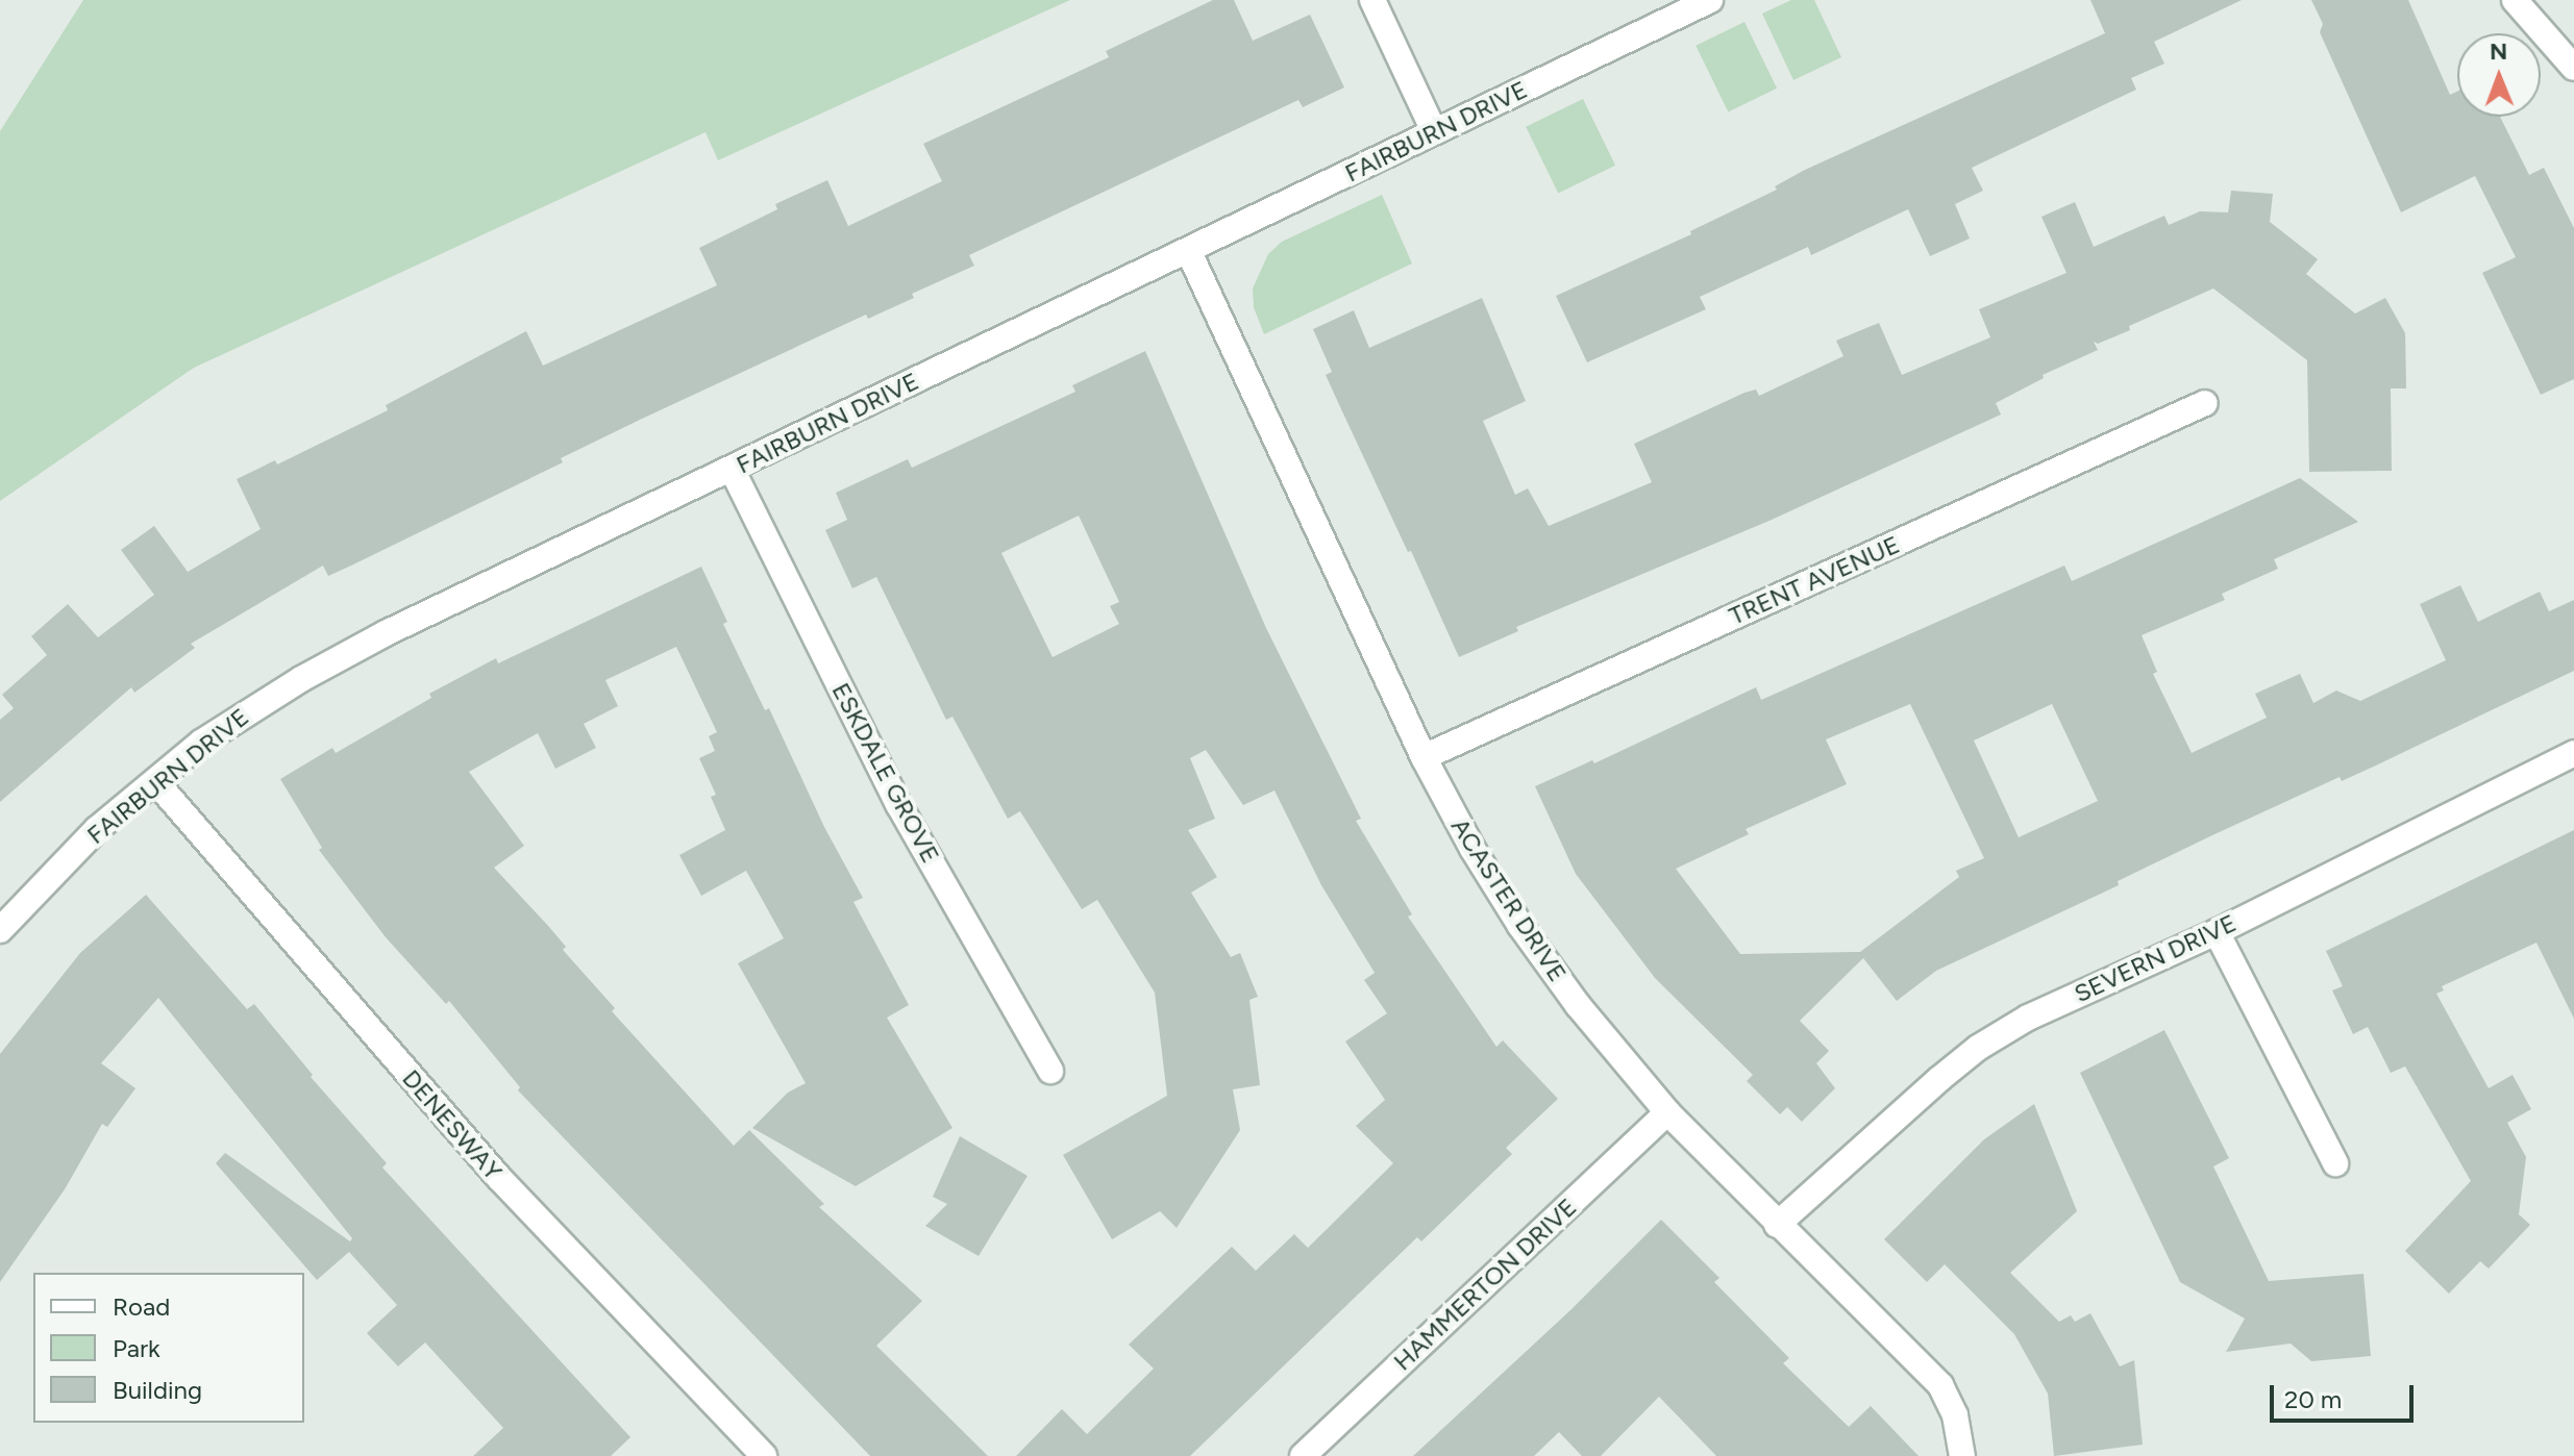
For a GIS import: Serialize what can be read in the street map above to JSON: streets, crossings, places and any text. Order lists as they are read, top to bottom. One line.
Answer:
{"streets":{"street":["FAIRBURN DRIVE","TRENT AVENUE","ESKDALE GROVE","ACASTER DRIVE","SEVERN DRIVE","DENESWAY","HAMMERTON DRIVE"]},"crossings":[["FAIRBURN DRIVE","ESKDALE GROVE"],["FAIRBURN DRIVE","ACASTER DRIVE"],["FAIRBURN DRIVE","DENESWAY"],["TRENT AVENUE","ACASTER DRIVE"],["ACASTER DRIVE","SEVERN DRIVE"],["ACASTER DRIVE","HAMMERTON DRIVE"]],"legend":["Road","Park","Building"],"scale_bar":"20 m","north":"top"}
